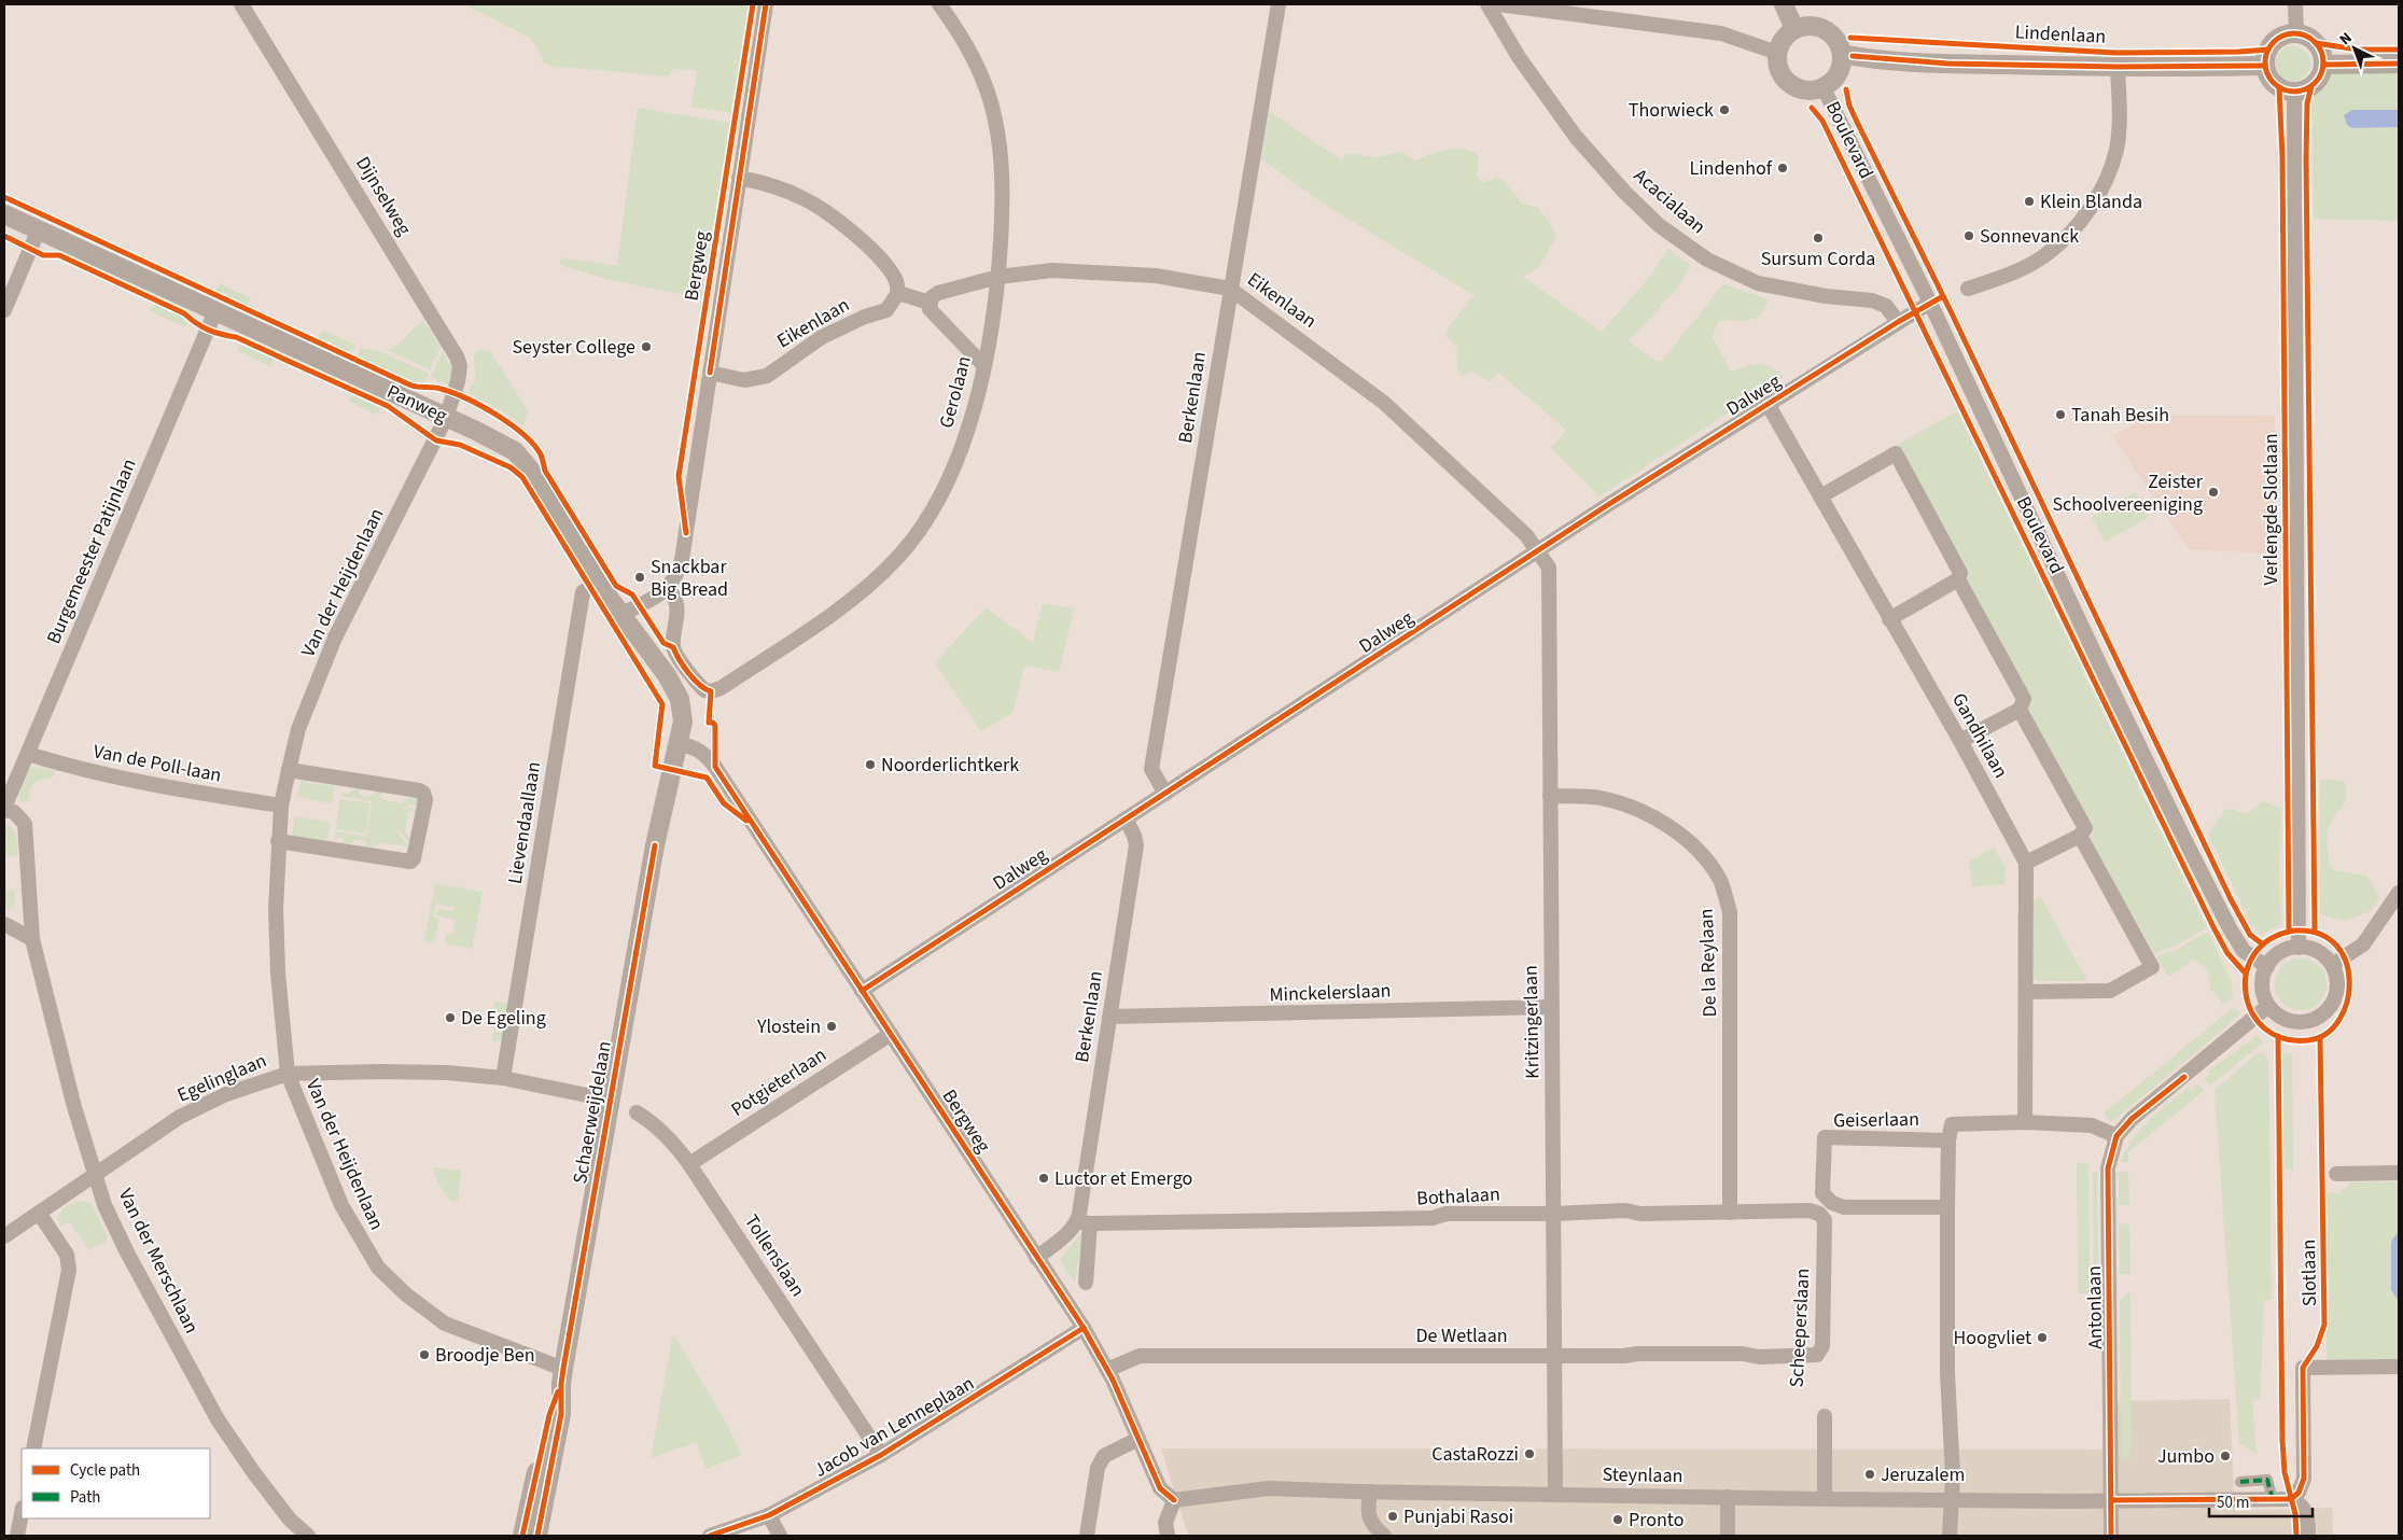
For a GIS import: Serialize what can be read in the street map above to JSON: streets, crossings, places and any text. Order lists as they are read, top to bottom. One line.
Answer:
{"streets":{"street":["Lindenlaan","Boulevard","Dijnselweg","Acacialaan","Bergweg","Eikenlaan","Gerolaan","Dalweg","Berkenlaan","Panweg","Verlengde Slotlaan","Burgemeester Patijnlaan","Van der Heijdenlaan","Gandhilaan","Van de Poll-laan","Lievendaallaan","De la Reylaan","Minckelerslaan","Kritzingerlaan","Egelinglaan","Potgieterlaan","Schaerweijdelaan","Geiserlaan","Bothalaan","Tollenslaan","Van der Merschlaan","Antonlaan","Scheeperslaan","De Wetlaan","Jacob van Lenneplaan","Steynlaan"],"cycle path":["Slotlaan"]},"crossings":[["Lindenlaan","Boulevard"],["Lindenlaan","Verlengde Slotlaan"],["Boulevard","Dalweg"],["Boulevard","Verlengde Slotlaan"],["Boulevard","Antonlaan"],["Dijnselweg","Panweg"],["Dijnselweg","Van der Heijdenlaan"],["Acacialaan","Dalweg"],["Bergweg","Eikenlaan"],["Bergweg","Gerolaan"],["Bergweg","Dalweg"],["Bergweg","Panweg"],["Bergweg","Potgieterlaan"],["Bergweg","Schaerweijdelaan"],["Bergweg","De Wetlaan"],["Bergweg","Jacob van Lenneplaan"],["Bergweg","Steynlaan"],["Eikenlaan","Gerolaan"],["Eikenlaan","Dalweg"],["Eikenlaan","Berkenlaan"],["Eikenlaan","Kritzingerlaan"],["Dalweg","Berkenlaan"],["Dalweg","Gandhilaan"],["Dalweg","Kritzingerlaan"],["Berkenlaan","Minckelerslaan"],["Berkenlaan","Bothalaan"],["Panweg","Burgemeester Patijnlaan"],["Panweg","Van der Heijdenlaan"],["Panweg","Lievendaallaan"],["Panweg","Schaerweijdelaan"],["Verlengde Slotlaan","Antonlaan"],["Burgemeester Patijnlaan","Van de Poll-laan"],["Burgemeester Patijnlaan","Van der Merschlaan"],["Van der Heijdenlaan","Van de Poll-laan"],["Van der Heijdenlaan","Egelinglaan"],["Van der Heijdenlaan","Schaerweijdelaan"],["Lievendaallaan","Egelinglaan"],["De la Reylaan","Kritzingerlaan"],["De la Reylaan","Bothalaan"],["Minckelerslaan","Kritzingerlaan"],["Kritzingerlaan","Bothalaan"],["Kritzingerlaan","De Wetlaan"],["Kritzingerlaan","Steynlaan"],["Egelinglaan","Van der Merschlaan"],["Potgieterlaan","Tollenslaan"],["Bothalaan","Scheeperslaan"],["Tollenslaan","Jacob van Lenneplaan"],["Antonlaan","Steynlaan"],["Scheeperslaan","De Wetlaan"]],"places":["Thorwieck","Lindenhof","Klein Blanda","Sonnevanck","Sursum Corda","Seyster College","Tanah Besih","Zeister Schoolvereeniging","Snackbar Big Bread","Noorderlichtkerk","De Egeling","Ylostein","Luctor et Emergo","Hoogvliet","Broodje Ben","CastaRozzi","Jumbo","Jeruzalem","Punjabi Rasoi","Pronto"],"legend":["Cycle path","Path"],"scale_bar":"50 m","north":"top left"}
